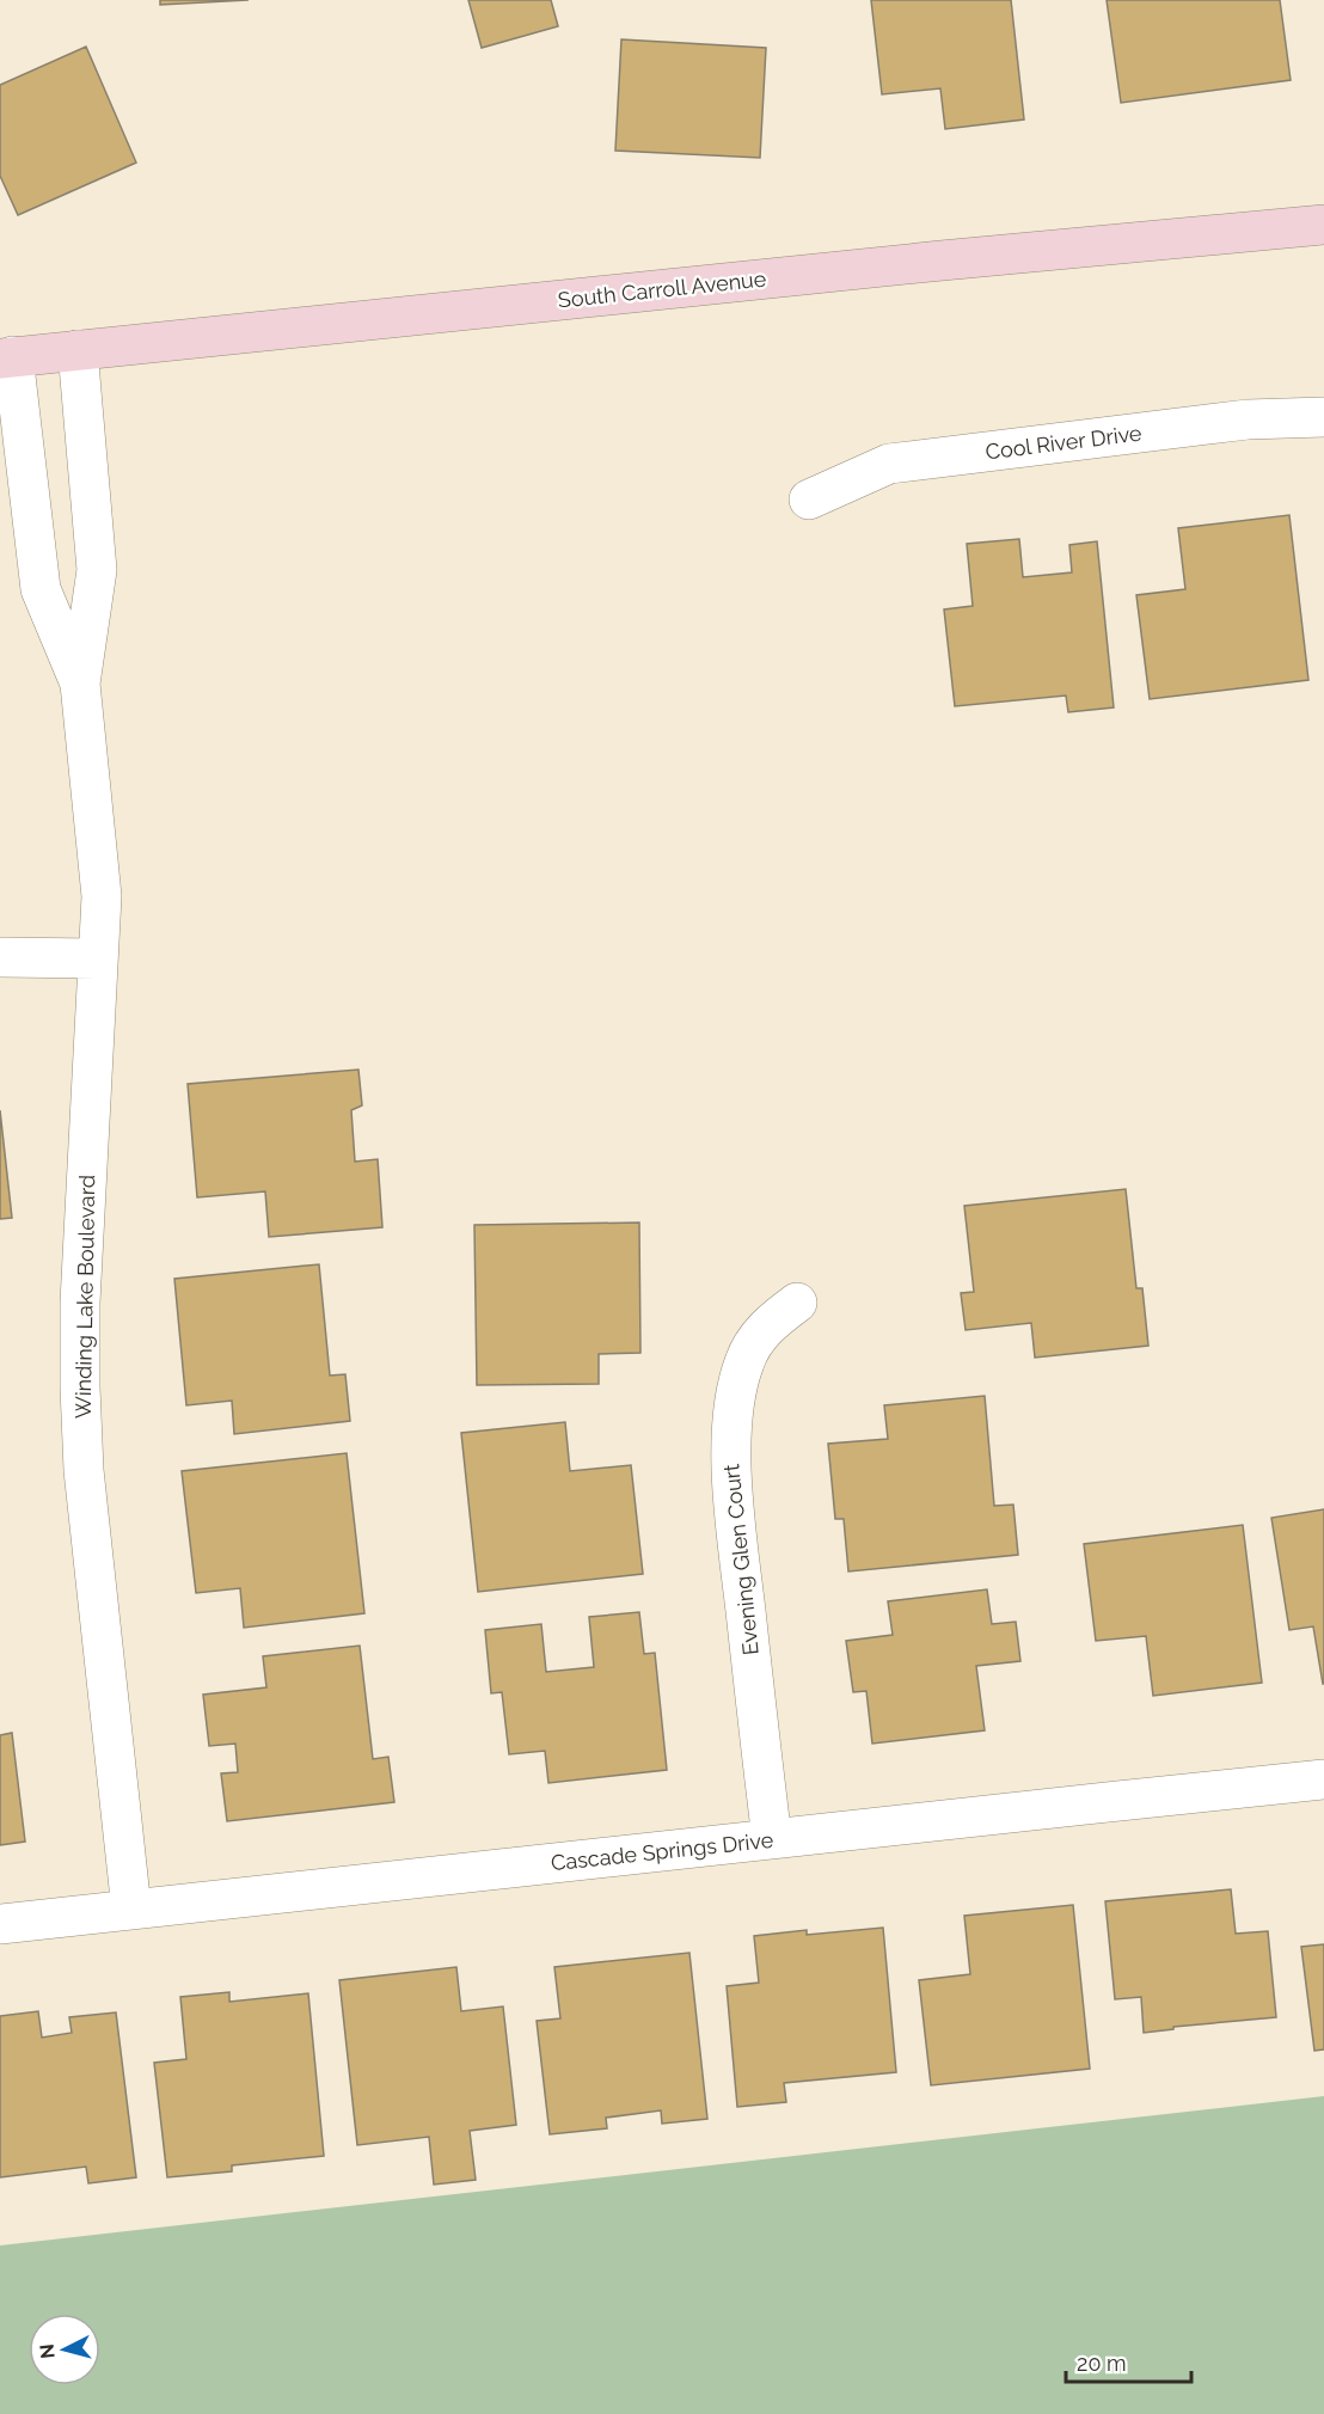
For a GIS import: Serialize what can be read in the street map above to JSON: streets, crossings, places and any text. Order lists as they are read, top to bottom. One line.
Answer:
{"streets":{"main road":["South Carroll Avenue"],"street":["Cool River Drive","Winding Lake Boulevard","Evening Glen Court","Cascade Springs Drive"]},"crossings":[["South Carroll Avenue","Winding Lake Boulevard"],["Winding Lake Boulevard","Cascade Springs Drive"],["Evening Glen Court","Cascade Springs Drive"]],"scale_bar":"20 m","north":"left"}
